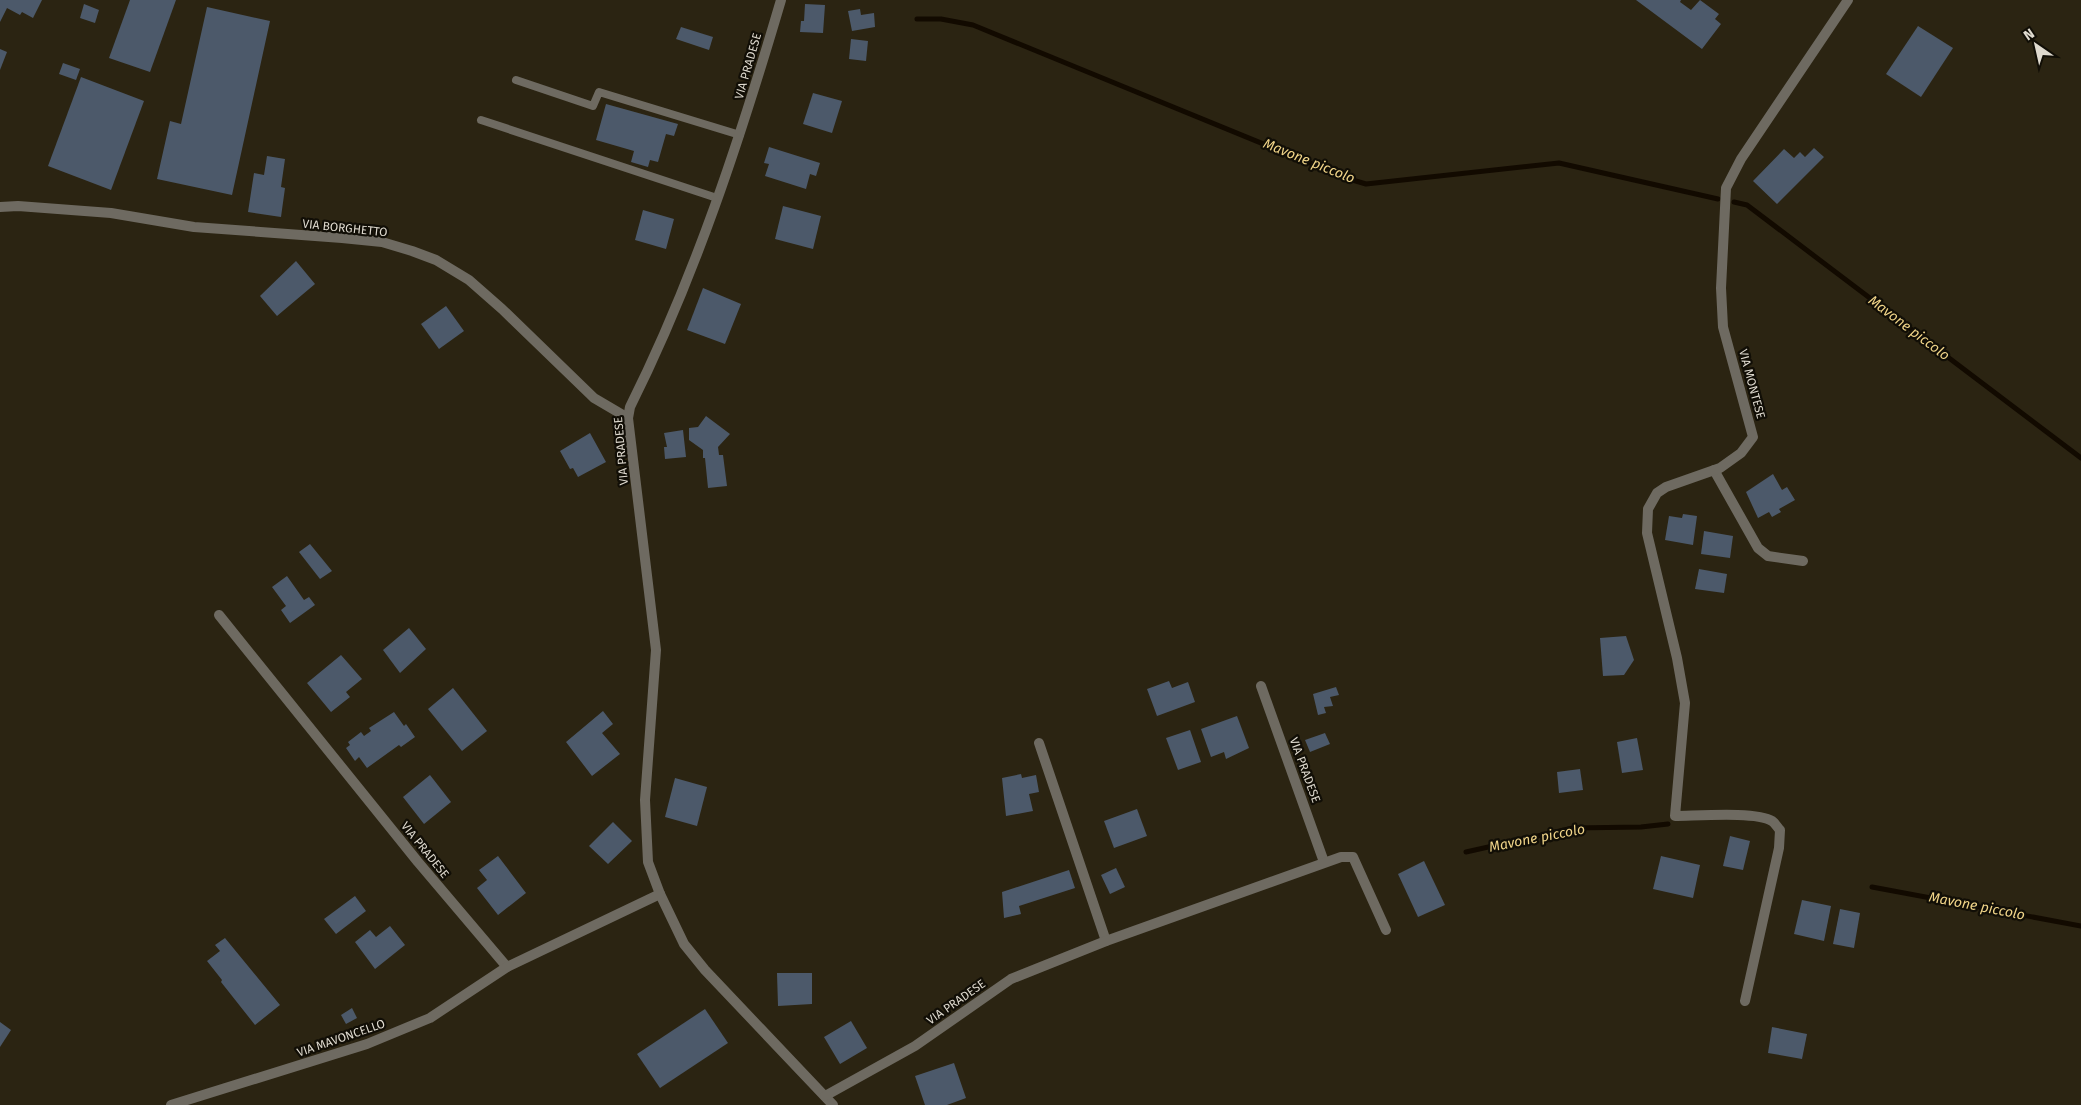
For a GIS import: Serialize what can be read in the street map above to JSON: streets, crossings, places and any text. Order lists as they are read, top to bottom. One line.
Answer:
{"streets":{"street":["VIA PRADESE","VIA BORGHETTO","VIA MONTESE","VIA MAVONCELLO"]},"crossings":[["VIA PRADESE","VIA BORGHETTO"],["VIA PRADESE","VIA MAVONCELLO"]],"water":["Mavone piccolo"],"north":"top left"}
